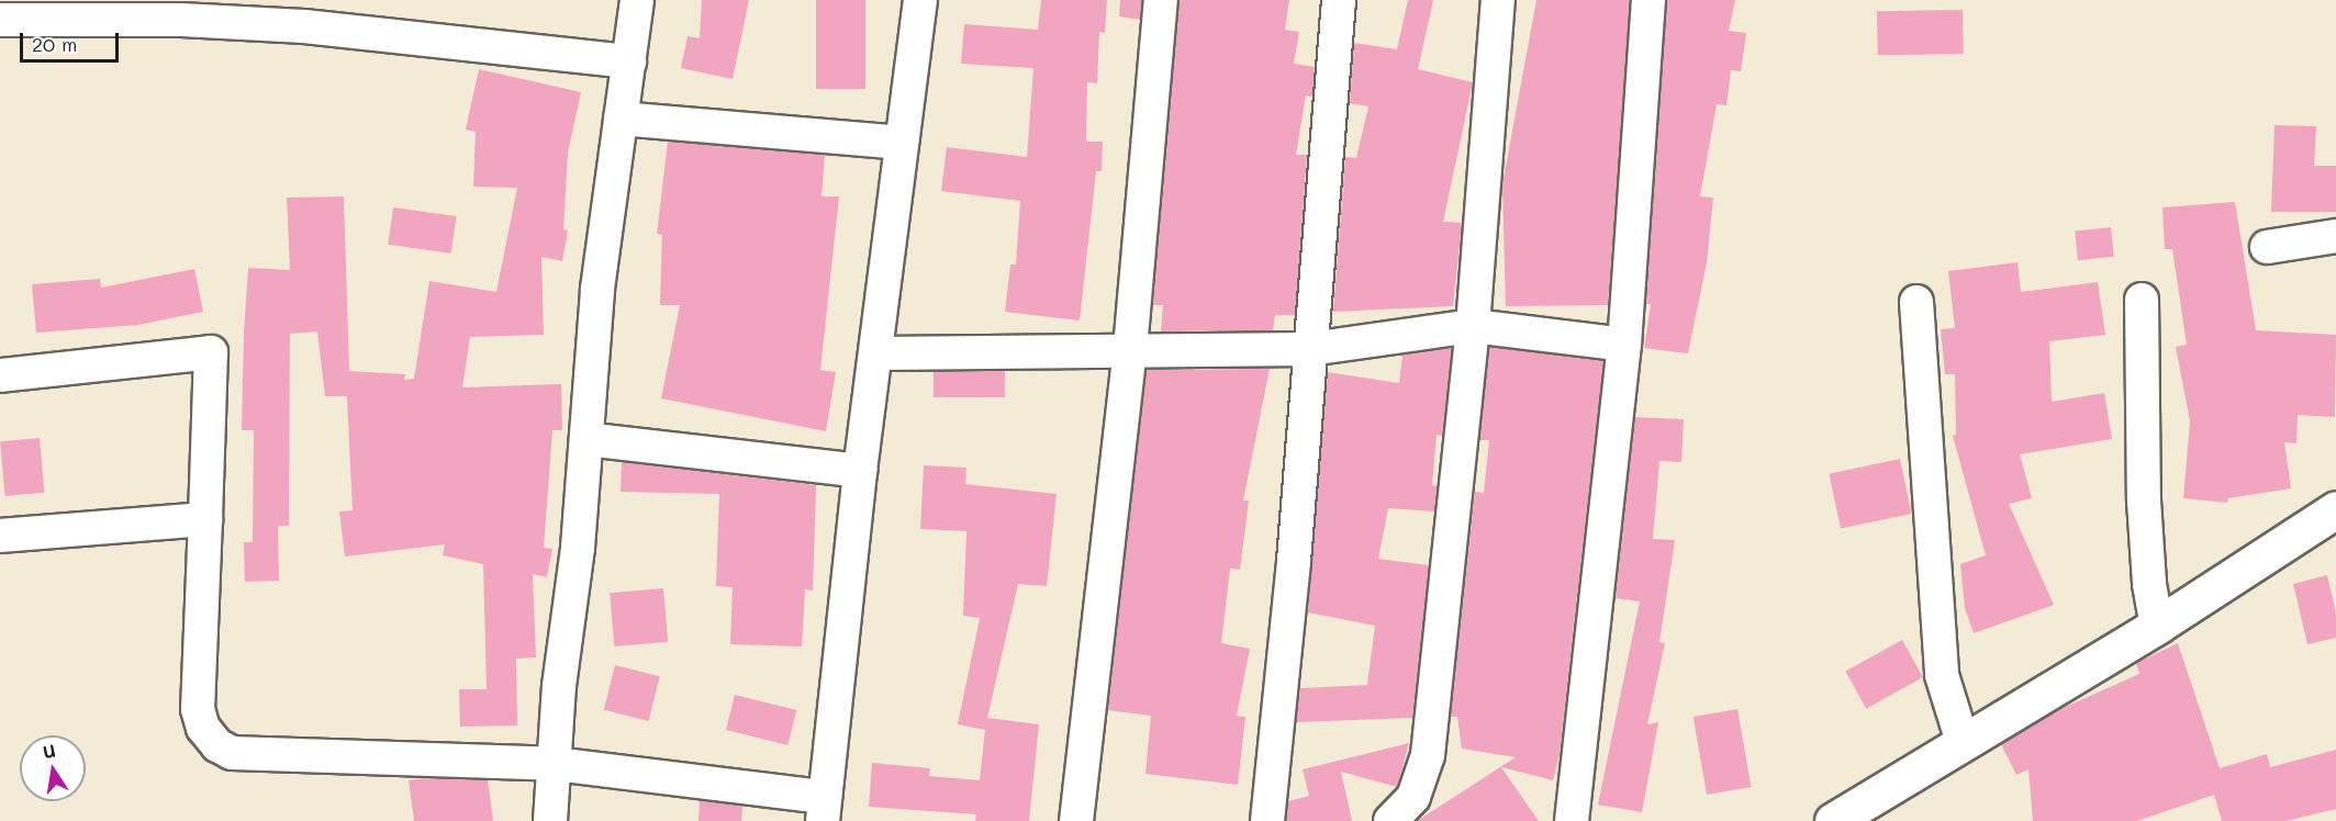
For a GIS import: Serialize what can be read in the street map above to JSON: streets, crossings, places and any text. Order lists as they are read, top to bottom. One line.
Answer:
{"scale_bar":"20 m","north":"top"}
